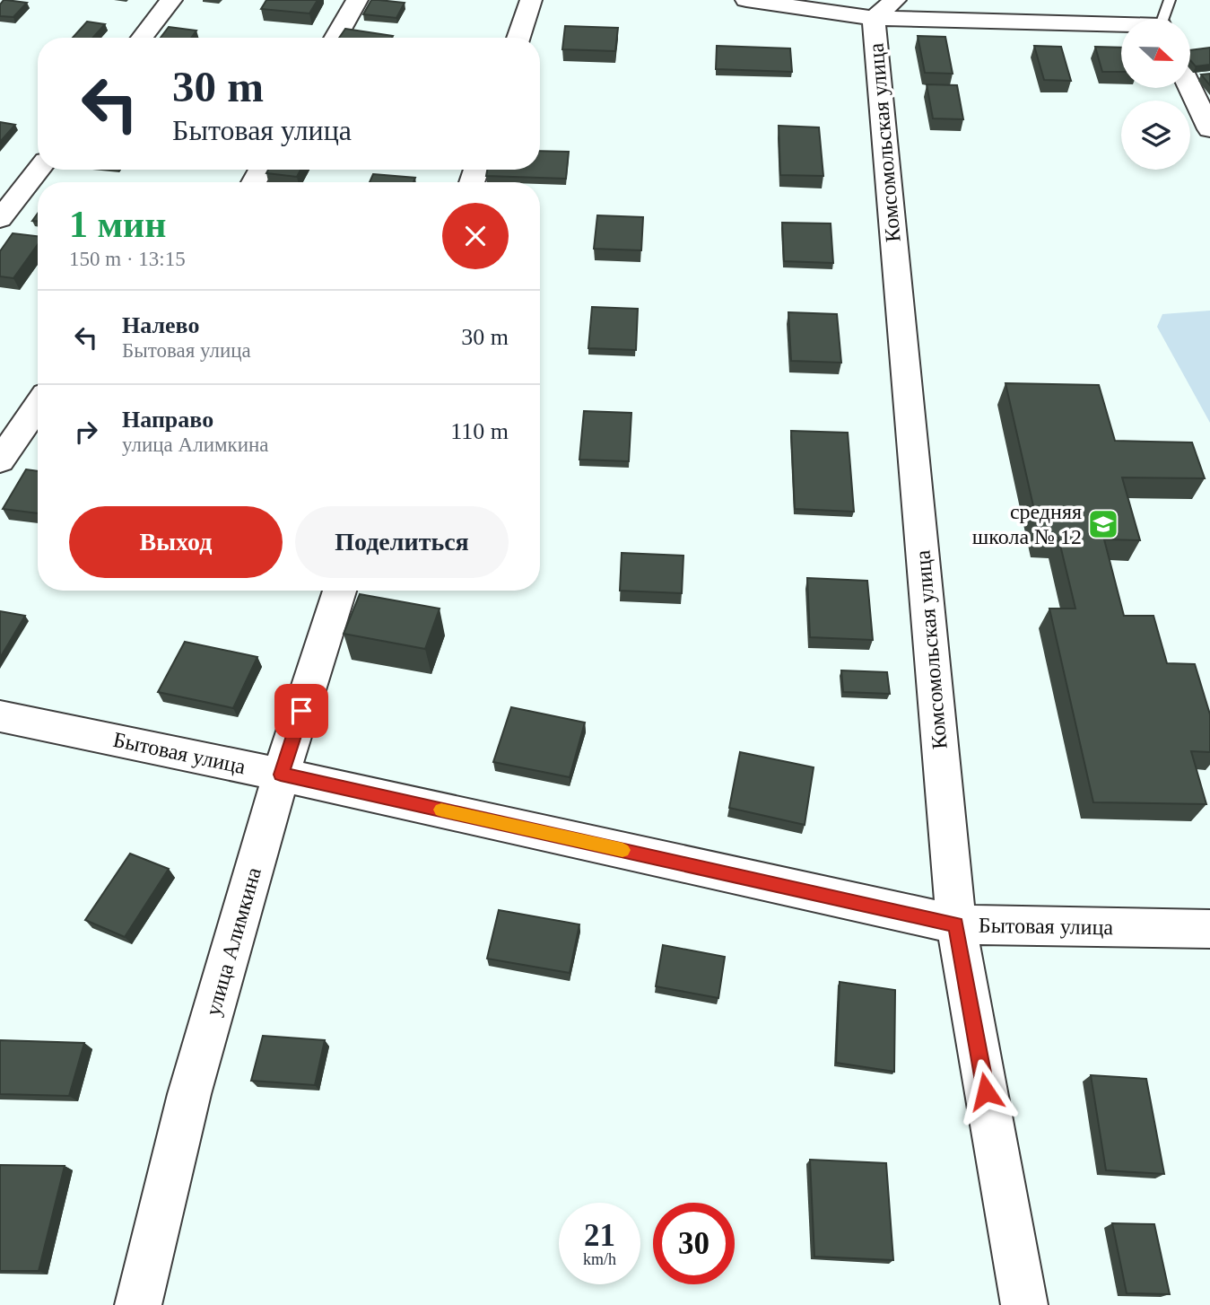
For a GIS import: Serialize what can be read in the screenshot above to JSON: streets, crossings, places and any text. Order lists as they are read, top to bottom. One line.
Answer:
{"streets":{"street":["Комсомольская улица","Бытовая улица","улица Алимкина"]},"crossings":[["Комсомольская улица","Бытовая улица"],["Бытовая улица","улица Алимкина"]],"places":{"school or university":["средняя школа № 12"]},"north":"right","page":{"turn":["30 m","Бытовая улица"],"heading":["1 мин","150 m · 13:15"],"list":[{"name":"Налево","note":"Бытовая улица","value":"30 m"},{"name":"Направо","note":"улица Алимкина","value":"110 m"}],"buttons":["Выход","Поделиться"],"speed":"21 km/h","limit":"30"}}
